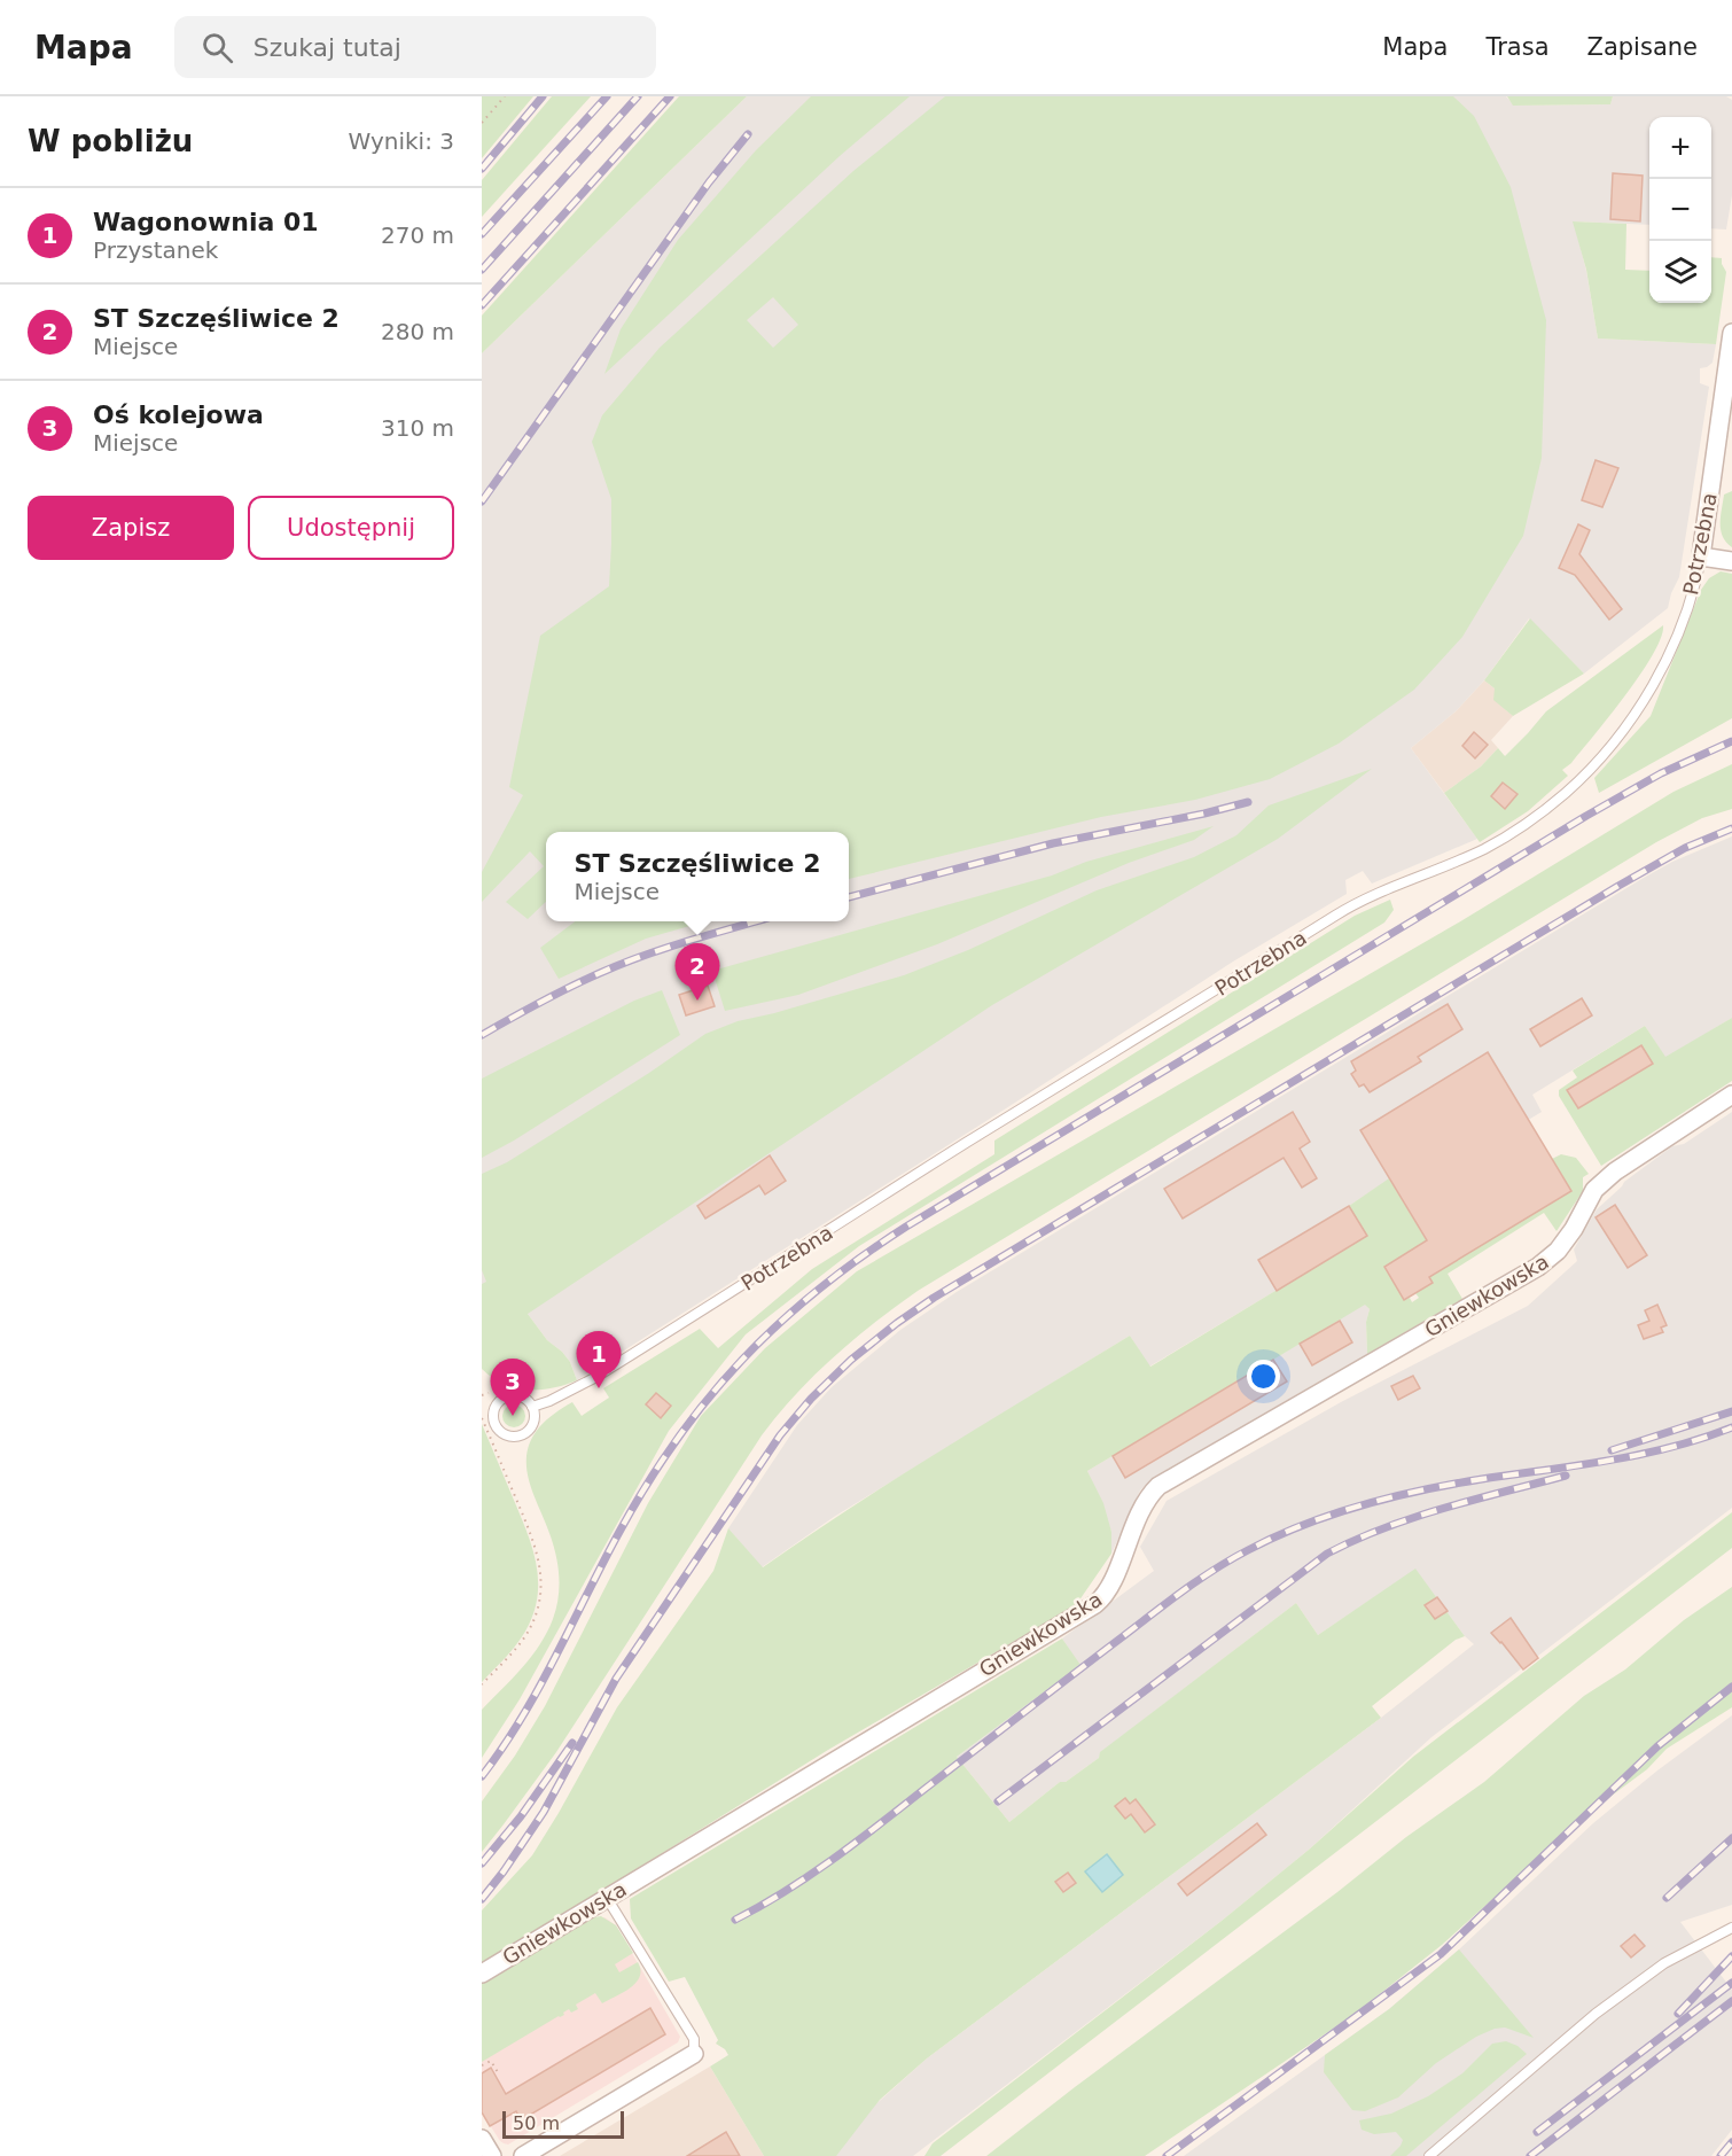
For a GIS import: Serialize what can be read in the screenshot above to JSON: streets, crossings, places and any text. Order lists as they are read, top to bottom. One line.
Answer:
{"streets":{"street":["Potrzebna","Gniewkowska"]},"scale_bar":"50 m","page":{"header":"Mapa","search":"Szukaj tutaj","nav":["Mapa","Trasa","Zapisane"],"heading":["W pobliżu","Wyniki: 3"],"map_buttons":["+","−"],"list":[{"mark":"1","name":"Wagonownia 01","note":"Przystanek","value":"270 m"},{"mark":"2","name":"ST Szczęśliwice 2","note":"Miejsce","value":"280 m"},{"mark":"3","name":"Oś kolejowa","note":"Miejsce","value":"310 m"}],"buttons":["Zapisz","Udostępnij"],"popup":["ST Szczęśliwice 2","Miejsce"],"pins":["2","1","3"],"scale":"50 m"}}
